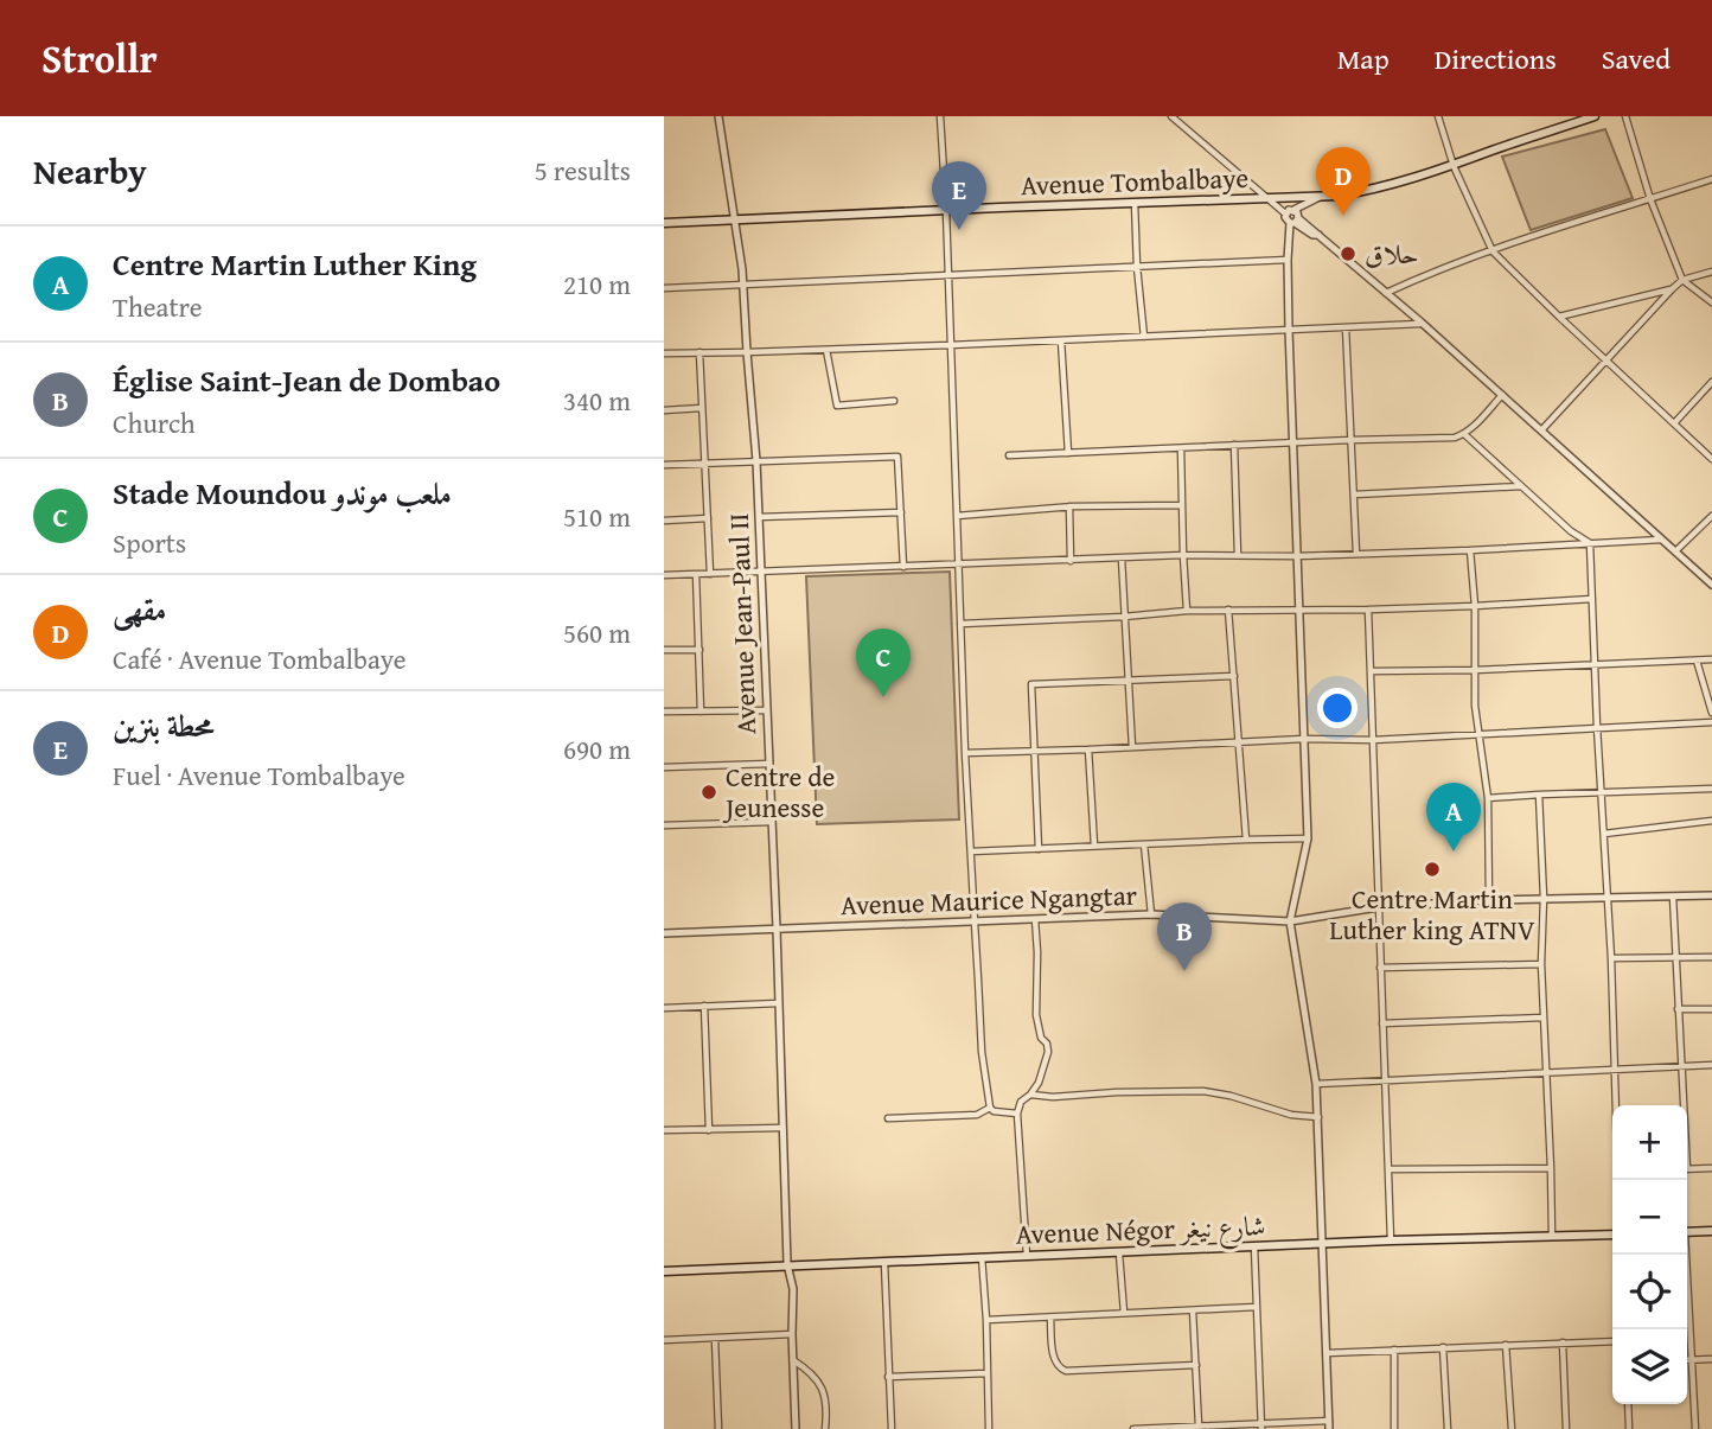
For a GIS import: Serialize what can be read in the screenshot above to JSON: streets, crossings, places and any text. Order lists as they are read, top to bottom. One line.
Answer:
{"streets":{"main road":["Avenue Tombalbaye","Avenue Négor شارع نيغر"],"street":["Avenue Jean-Paul II","Avenue Maurice Ngangtar"]},"crossings":[["Avenue Tombalbaye","Avenue Jean-Paul II"],["Avenue Jean-Paul II","Avenue Maurice Ngangtar"],["Avenue Jean-Paul II","Avenue Négor شارع نيغر"]],"places":["حلاق","Centre de Jeunesse","Centre Martin Luther king ATNV"],"page":{"header":"Strollr","nav":["Map","Directions","Saved"],"heading":["Nearby","5 results"],"pins":["D","E","C","A","B"],"list":[{"mark":"A","name":"Centre Martin Luther King","note":"Theatre","value":"210 m"},{"mark":"B","name":"Église Saint-Jean de Dombao","note":"Church","value":"340 m"},{"mark":"C","name":"Stade Moundou ملعب موندو","note":"Sports","value":"510 m"},{"mark":"D","name":"مقهى","note":"Café · Avenue Tombalbaye","value":"560 m"},{"mark":"E","name":"محطة بنزين","note":"Fuel · Avenue Tombalbaye","value":"690 m"}],"map_buttons":["+","−"]}}
